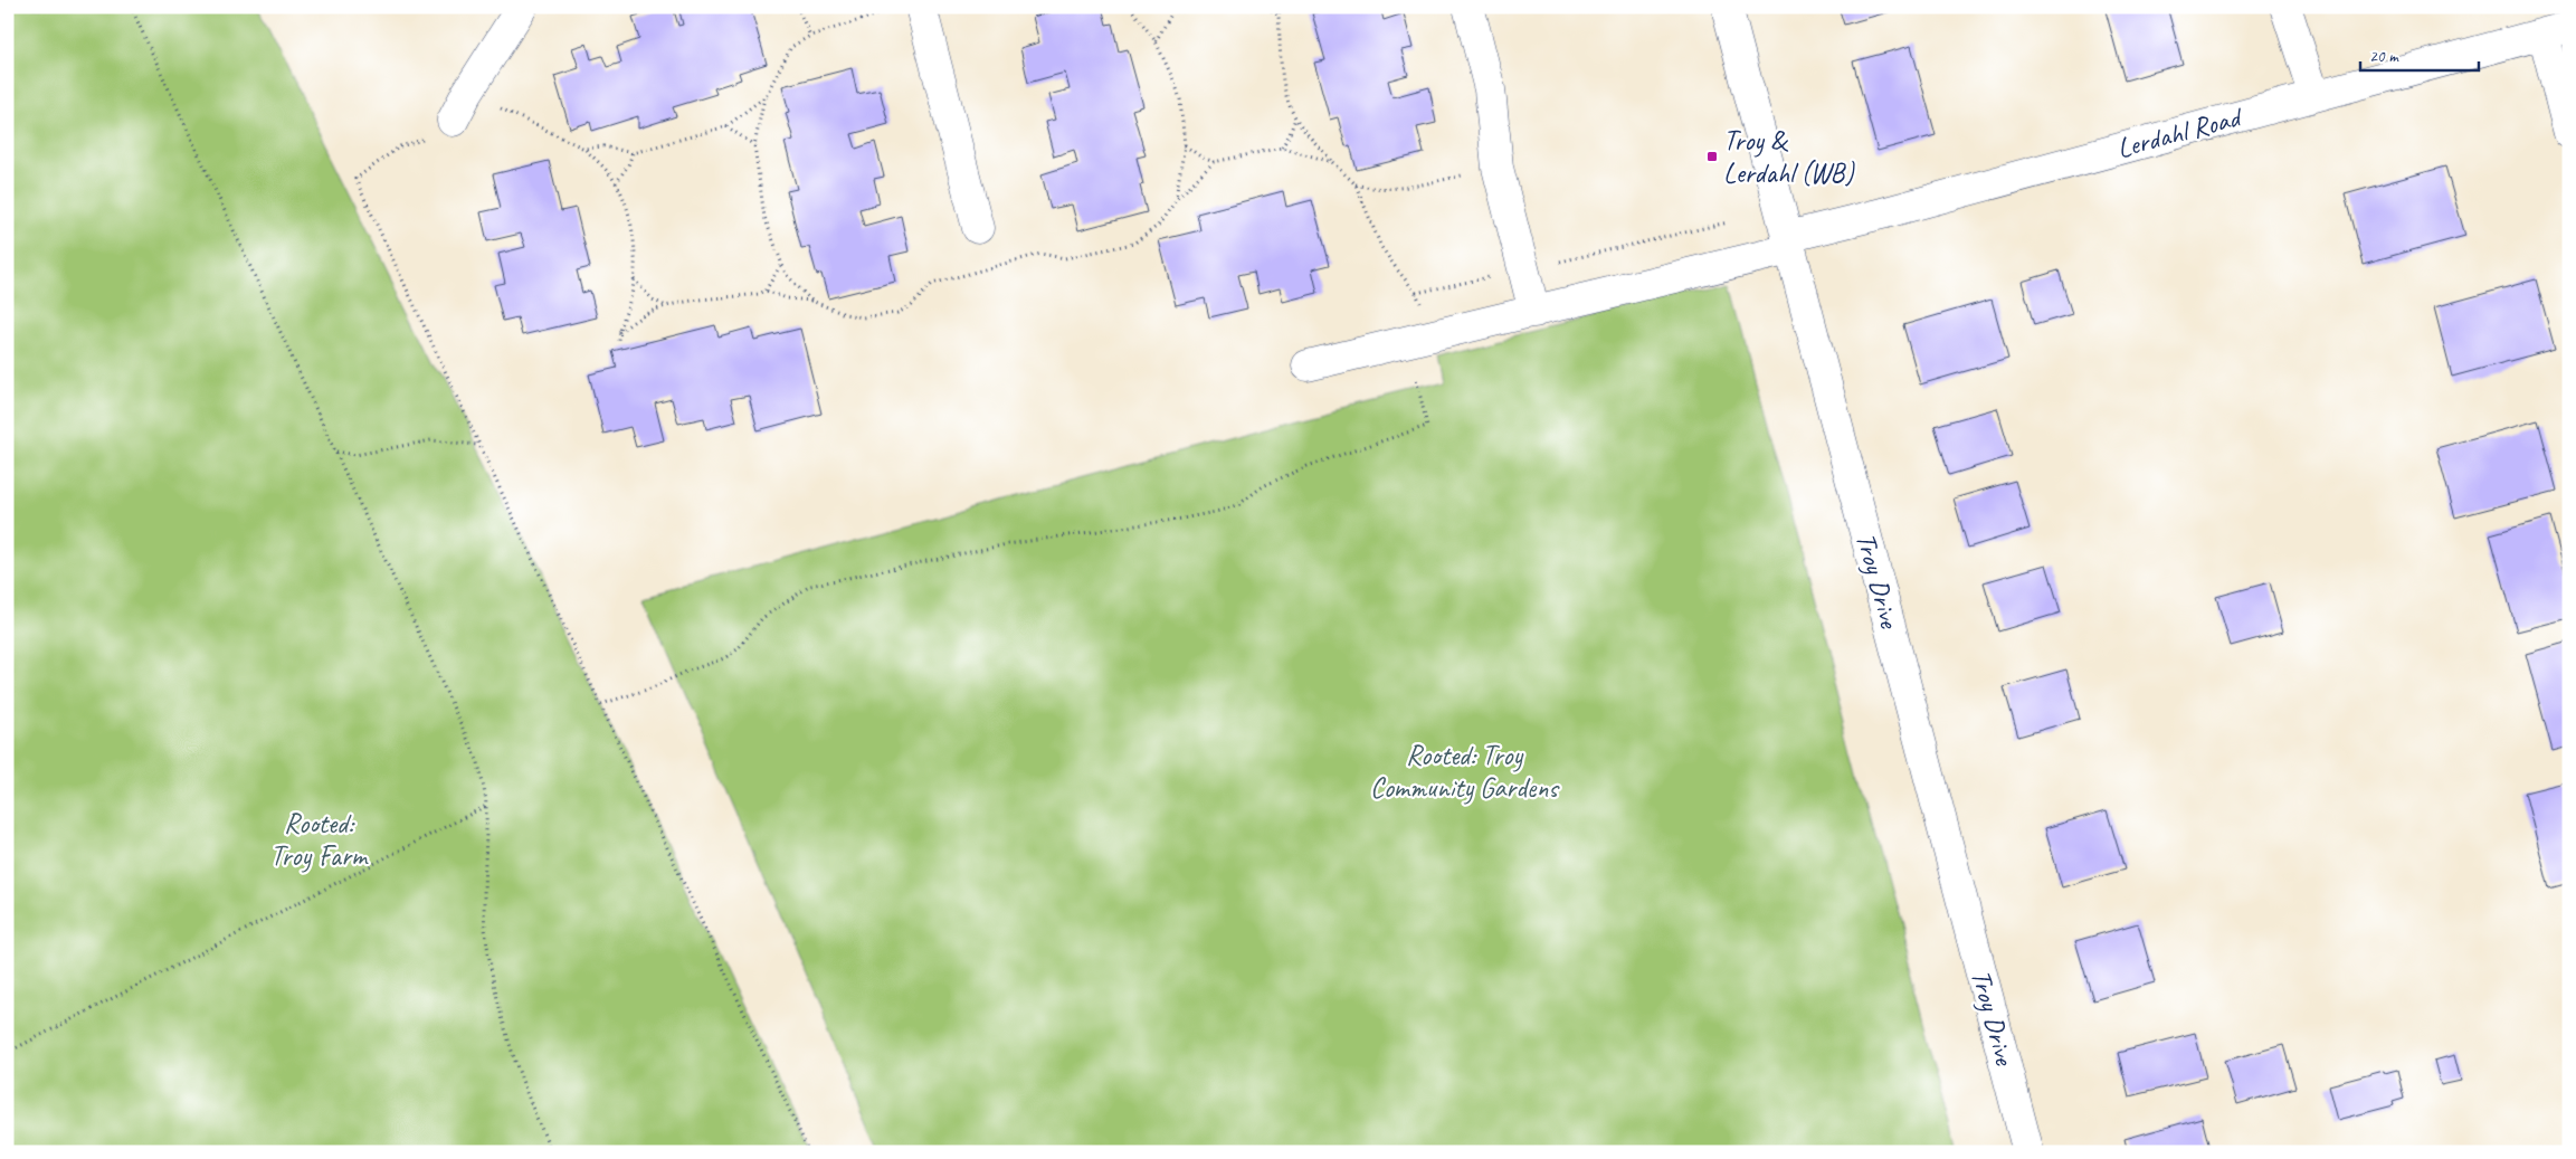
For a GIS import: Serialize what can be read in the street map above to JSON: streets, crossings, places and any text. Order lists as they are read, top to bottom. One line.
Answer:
{"streets":{"street":["Lerdahl Road","Troy Drive"]},"crossings":[["Lerdahl Road","Troy Drive"]],"parks":["Rooted: Troy Community Gardens","Rooted: Troy Farm"],"places":{"transit":["Troy & Lerdahl (WB)"]},"scale_bar":"20 m"}
